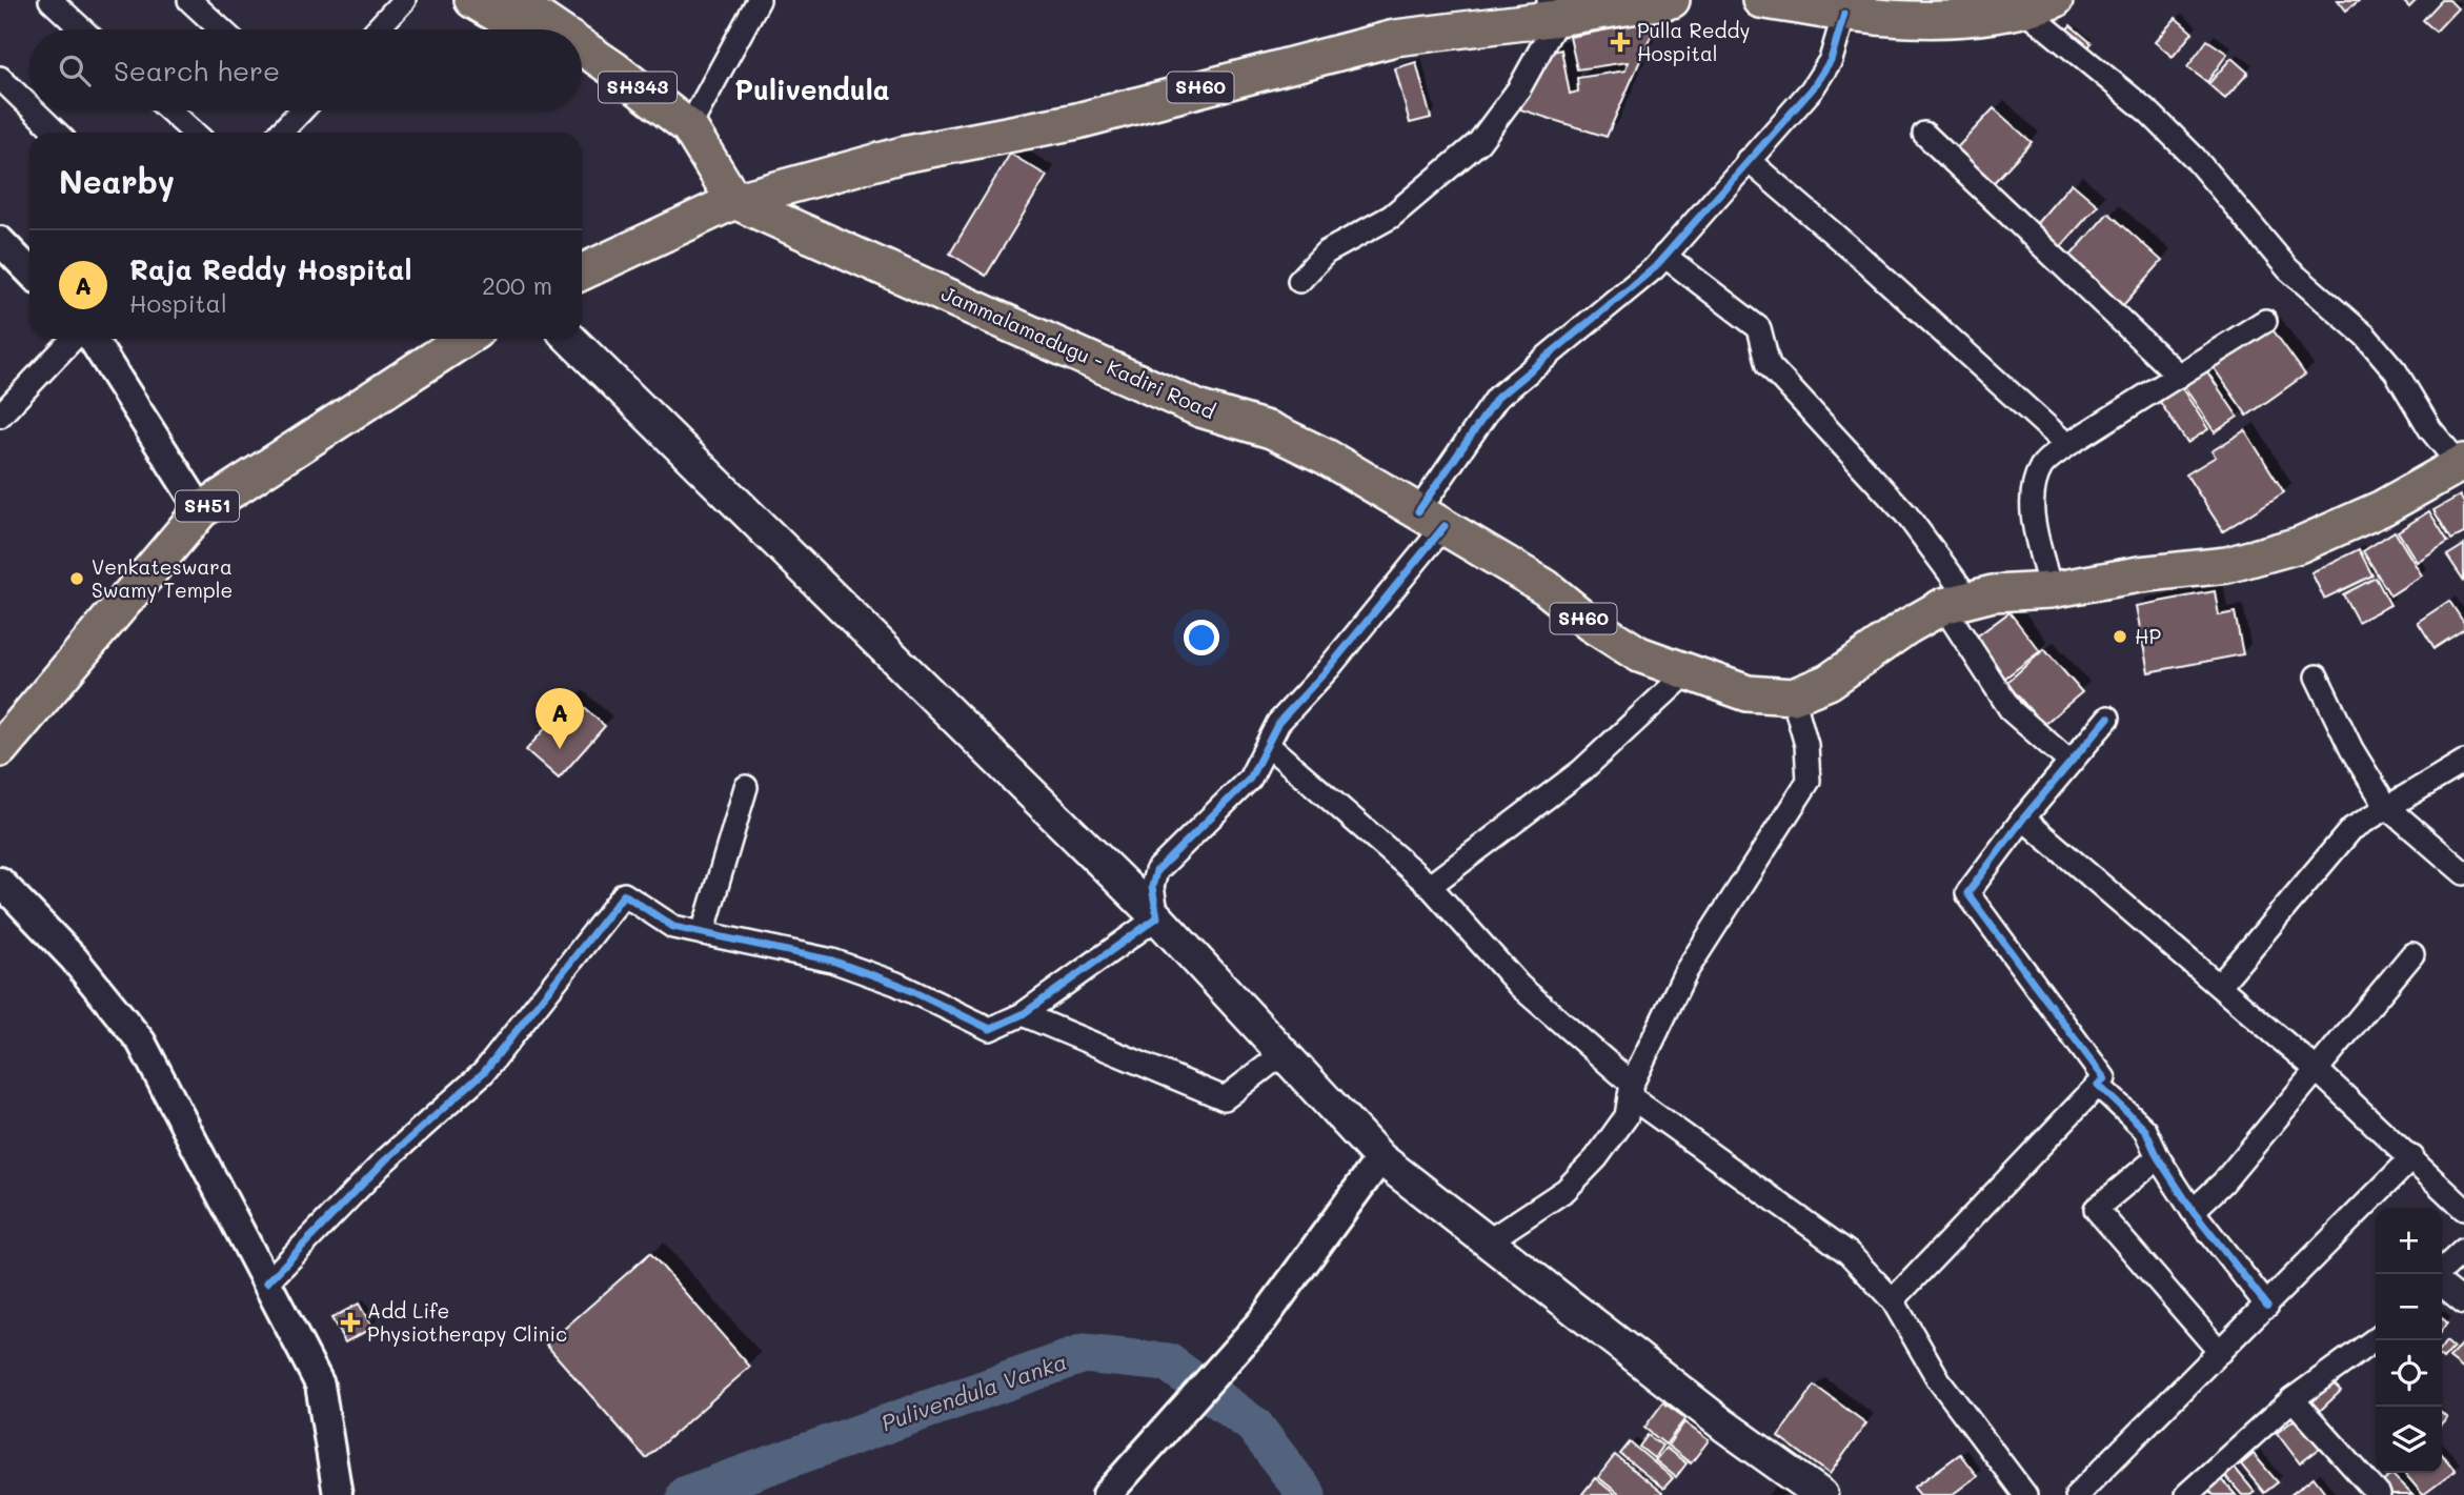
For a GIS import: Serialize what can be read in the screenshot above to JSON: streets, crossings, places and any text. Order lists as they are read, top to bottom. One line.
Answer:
{"streets":{"main road":["SH343","SH60","Jammalamadugu - Kadiri Road","SH51"]},"crossings":[["SH343","SH60"],["SH343","Jammalamadugu - Kadiri Road"],["SH60","Jammalamadugu - Kadiri Road"]],"districts":["Pulivendula"],"water":["Pulivendula Vanka"],"places":{"health":["Pulla Reddy Hospital","Add Life Physiotherapy Clinic"],"other":["Venkateswara Swamy Temple","HP"]},"page":{"search":"Search here","heading":"Nearby","list":[{"mark":"A","name":"Raja Reddy Hospital","note":"Hospital","value":"200 m"}],"pins":"A","map_buttons":["+","−"]}}
